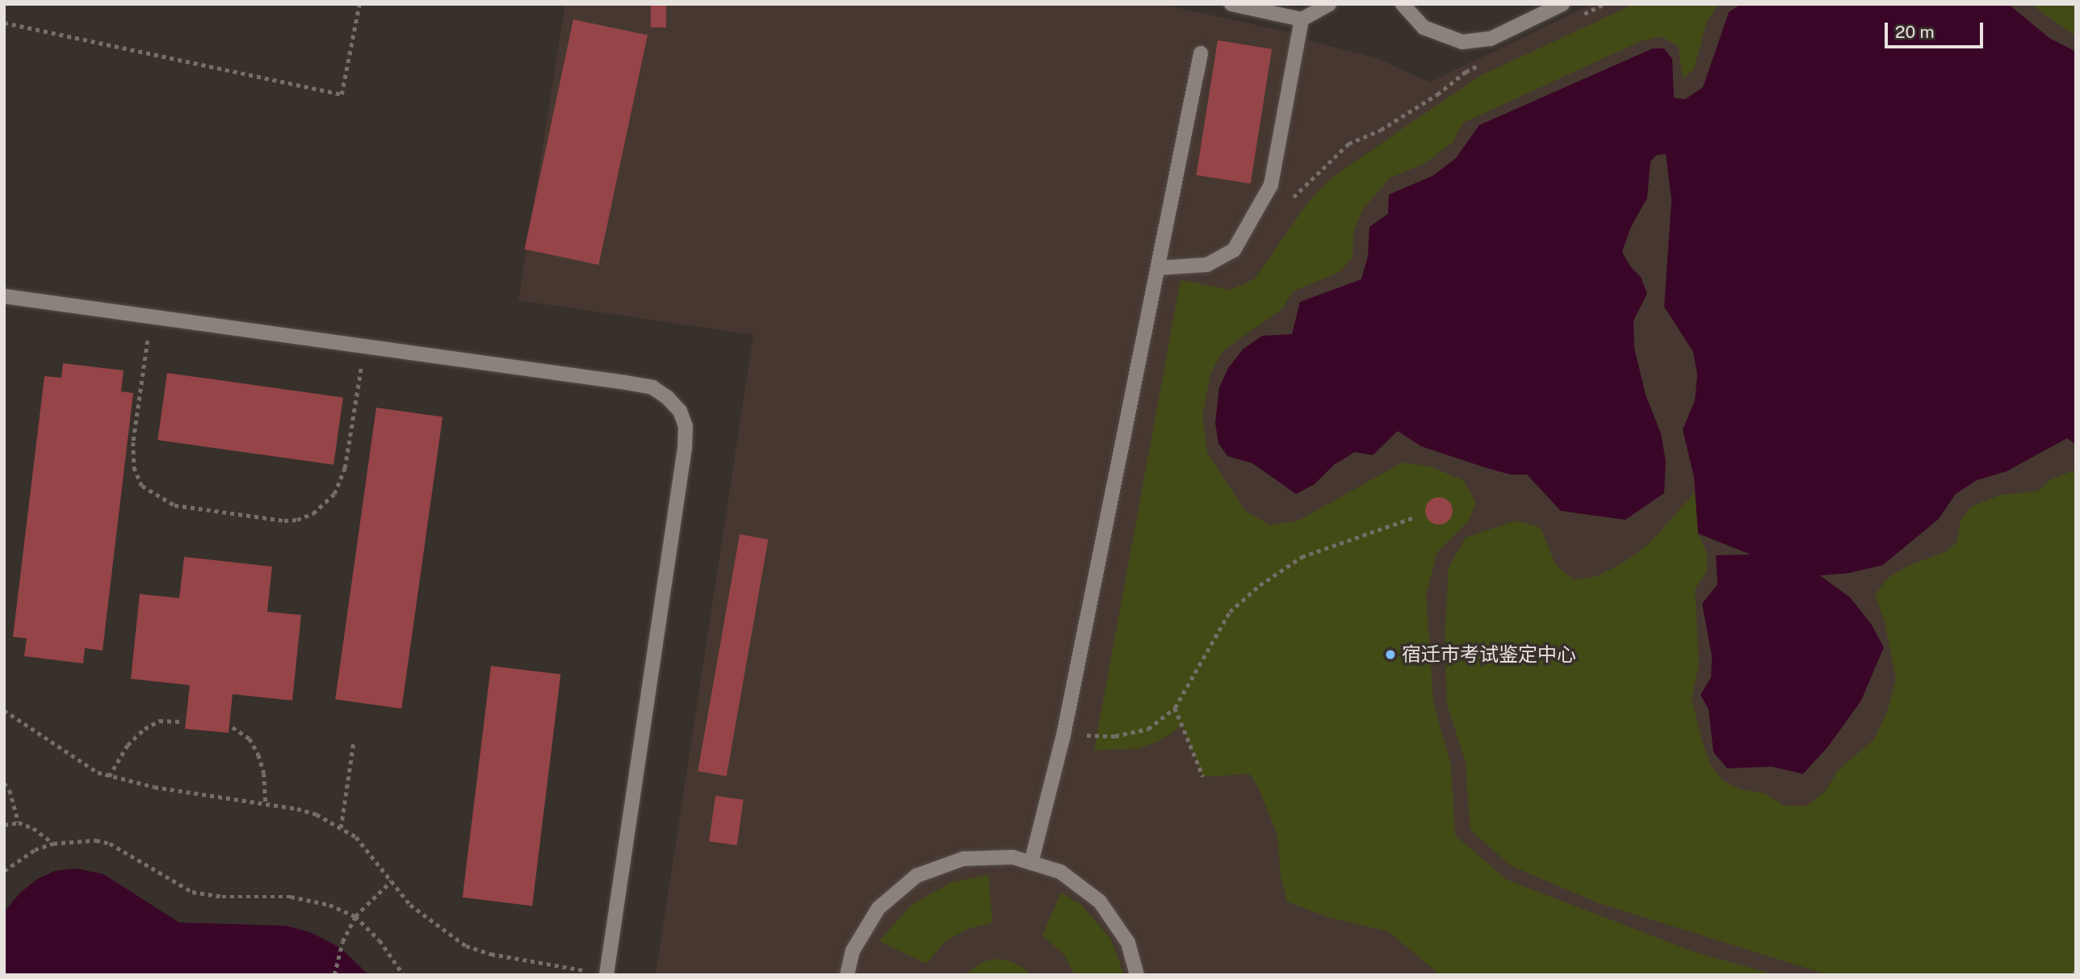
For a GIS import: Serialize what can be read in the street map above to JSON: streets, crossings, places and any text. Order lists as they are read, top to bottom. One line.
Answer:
{"places":["宿迁市考试鉴定中心"],"scale_bar":"20 m"}
